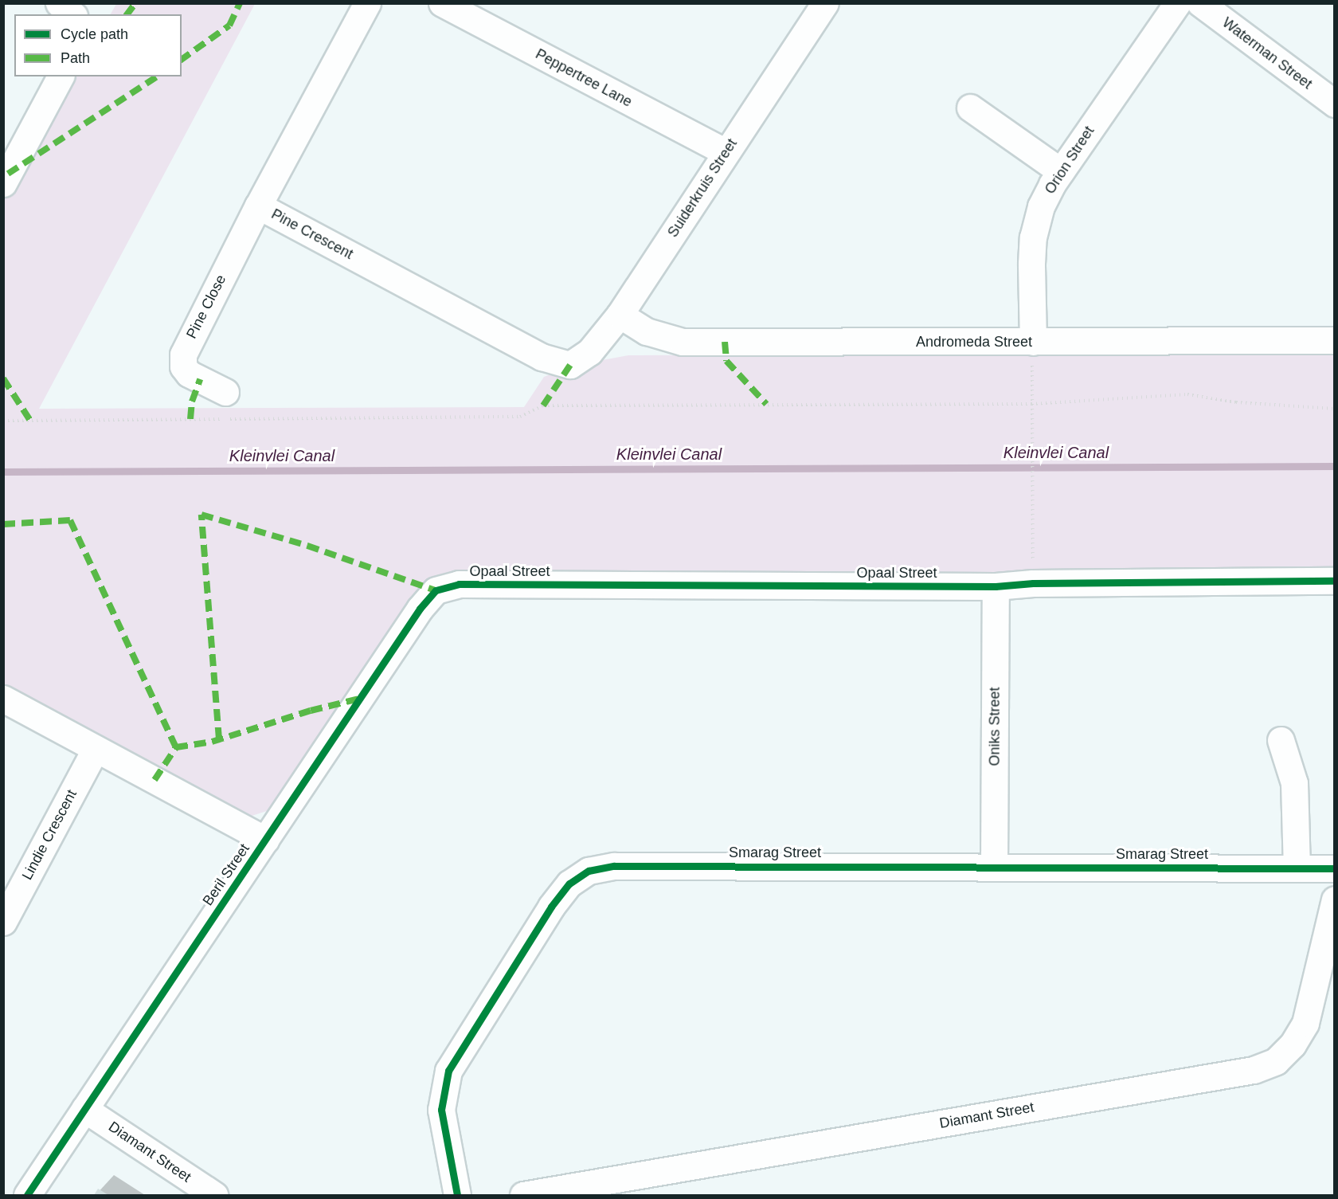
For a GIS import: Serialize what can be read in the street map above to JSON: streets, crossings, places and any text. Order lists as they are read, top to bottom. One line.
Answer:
{"streets":{"street":["Waterman Street","Peppertree Lane","Orion Street","Suiderkruis Street","Pine Crescent","Pine Close","Andromeda Street","Opaal Street","Oniks Street","Lindie Crescent","Smarag Street","Beril Street","Diamant Street"]},"crossings":[["Peppertree Lane","Suiderkruis Street"],["Orion Street","Andromeda Street"],["Suiderkruis Street","Pine Crescent"],["Suiderkruis Street","Andromeda Street"],["Pine Crescent","Pine Close"],["Opaal Street","Oniks Street"],["Opaal Street","Beril Street"],["Oniks Street","Smarag Street"],["Beril Street","Diamant Street"]],"water":["Kleinvlei Canal"],"legend":["Cycle path","Path"]}
